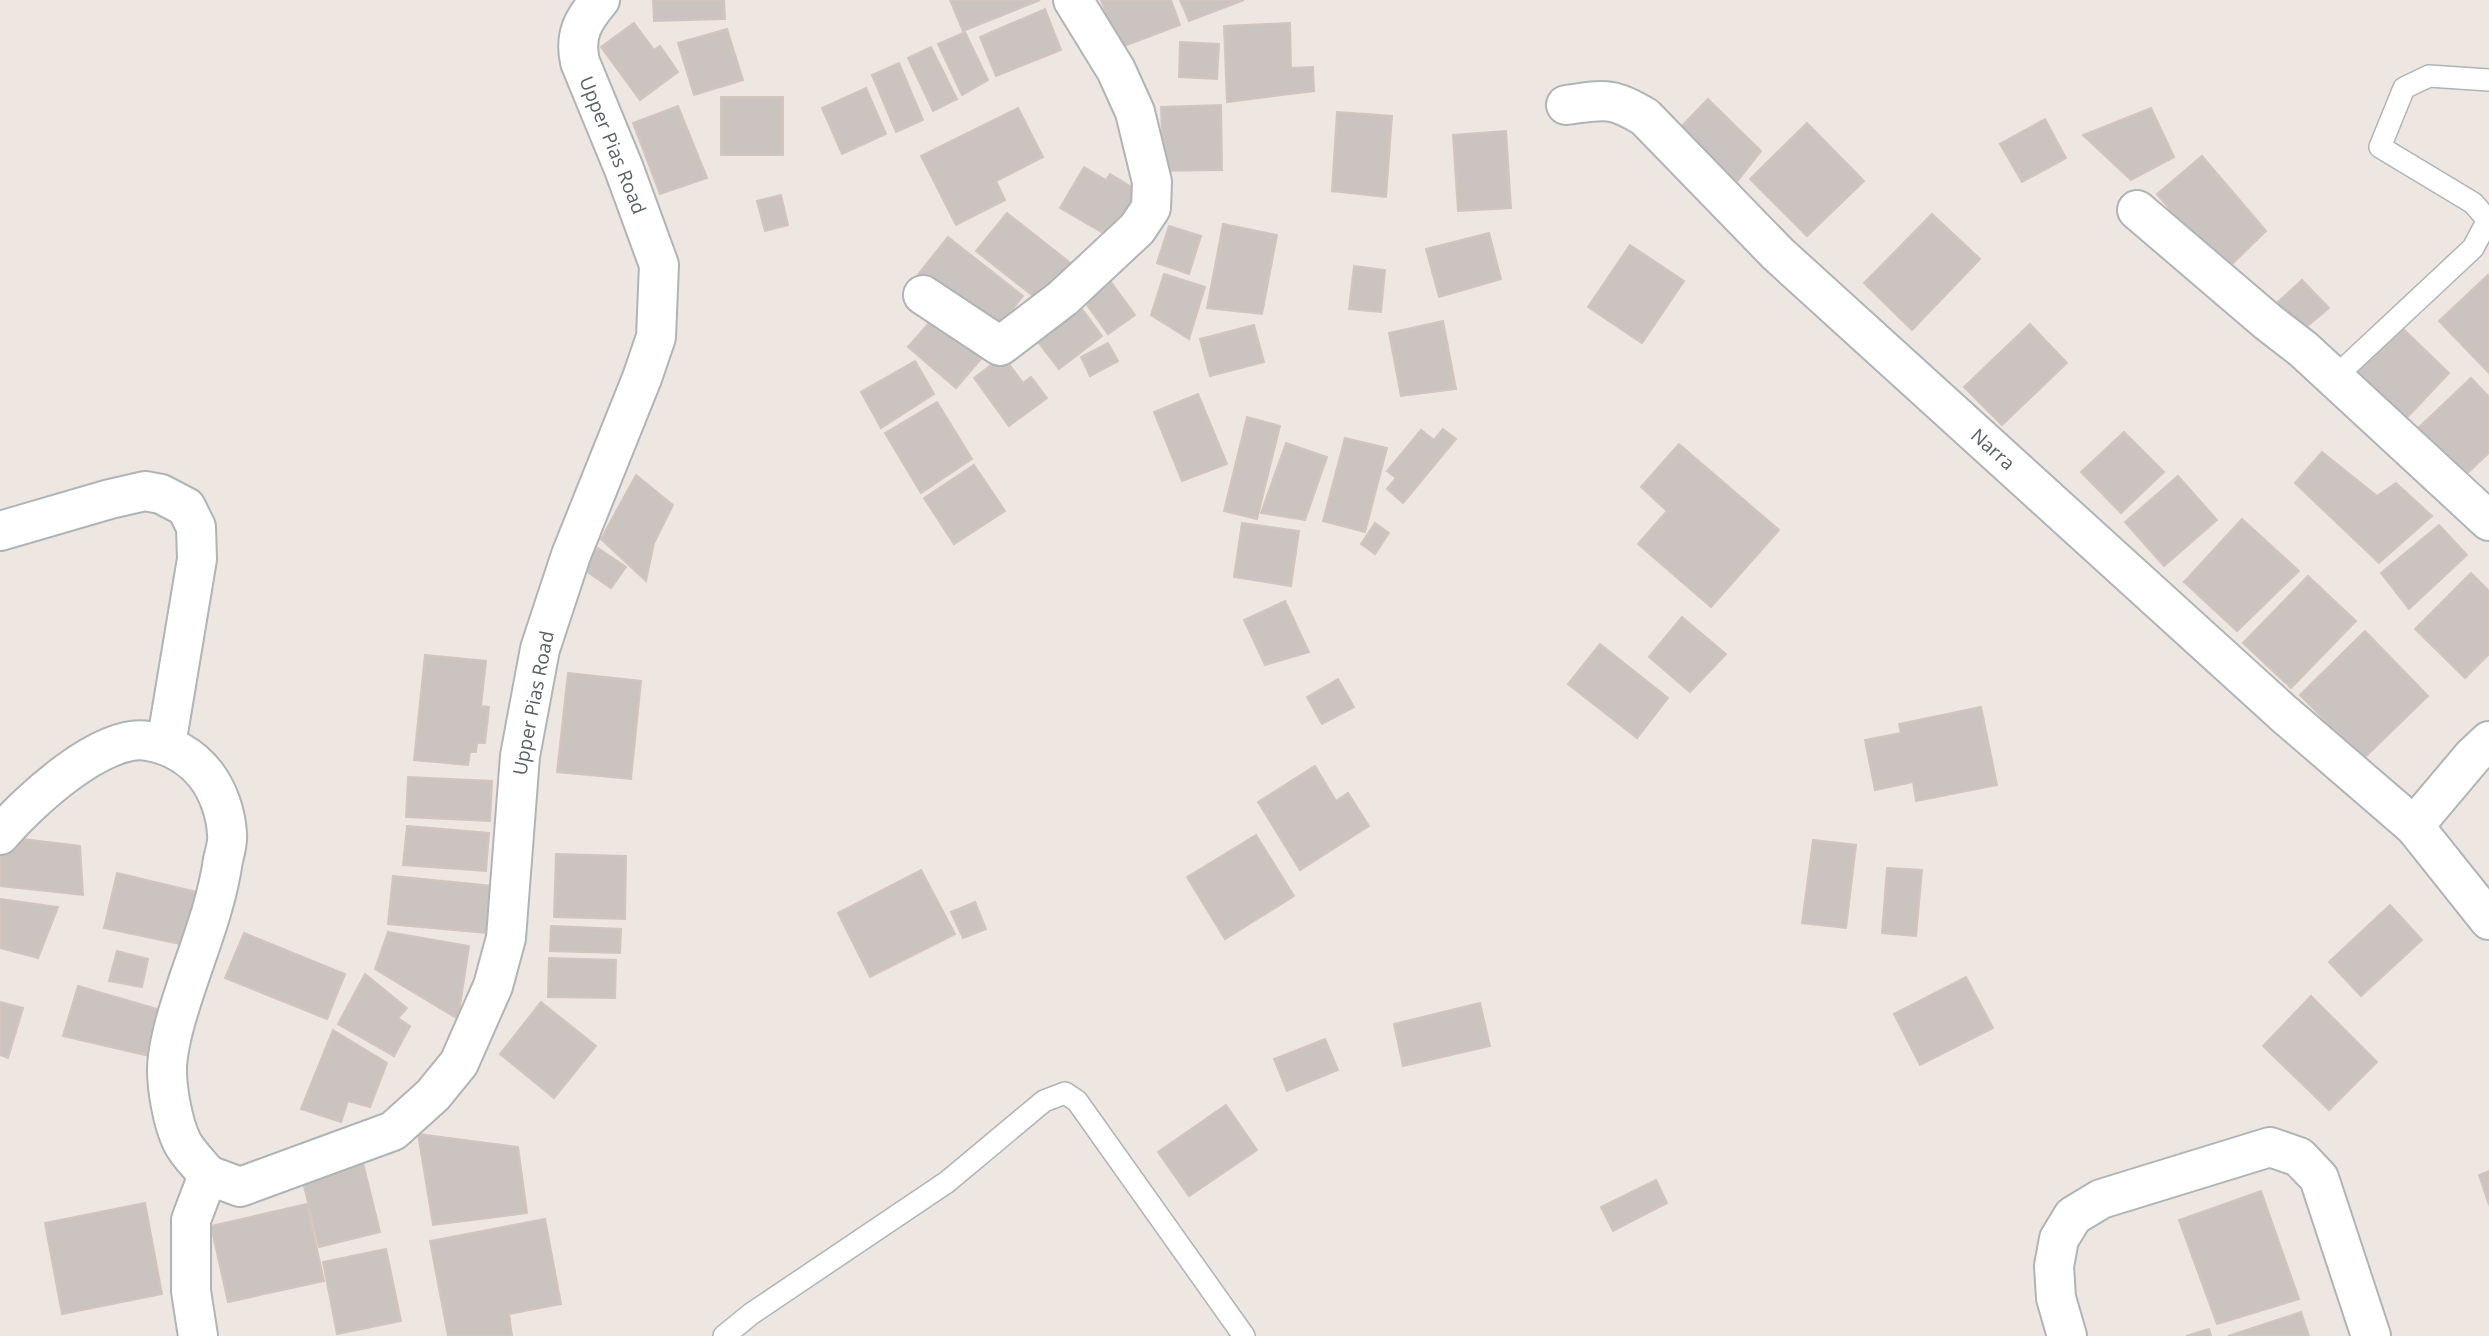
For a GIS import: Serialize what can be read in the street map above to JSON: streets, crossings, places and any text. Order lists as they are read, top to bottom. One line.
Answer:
{"streets":{"street":["Upper Pias Road","Narra"]}}
